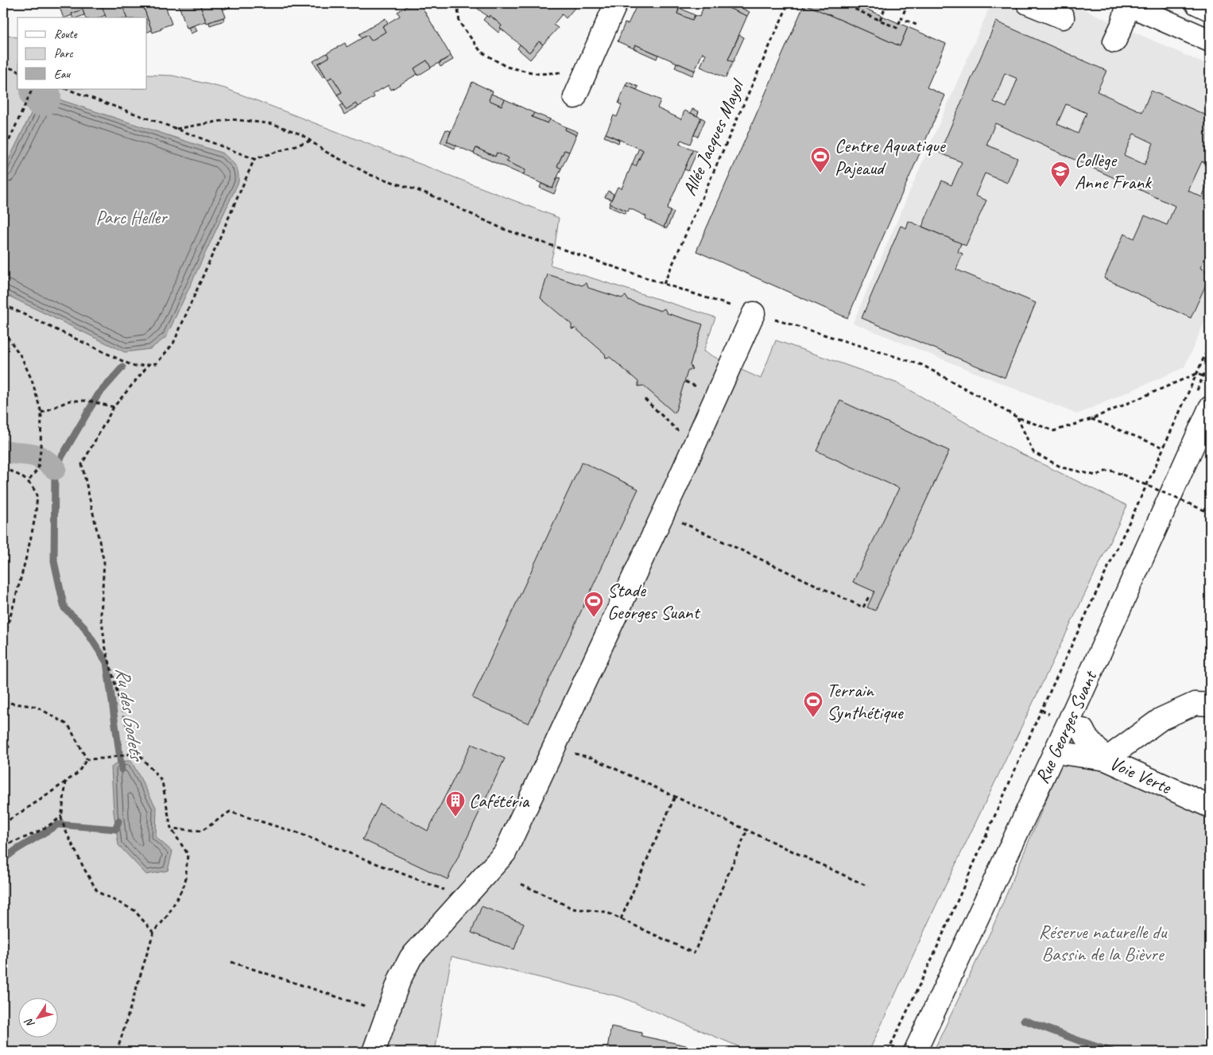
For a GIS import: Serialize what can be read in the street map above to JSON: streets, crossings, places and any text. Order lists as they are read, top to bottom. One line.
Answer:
{"streets":{"main road":["Rue Georges Suant","Voie Verte"],"path":["Allée Jacques Mayol"]},"water":["Ru des Godets"],"parks":["Parc Heller","Réserve naturelle du Bassin de la Bièvre"],"places":{"sports":["Centre Aquatique Pajeaud","Stade Georges Suant","Terrain Synthétique"],"school or university":["Collège Anne Frank"],"building":["Cafétéria"]},"legend":["Route","Parc","Eau"],"north":"bottom left"}
